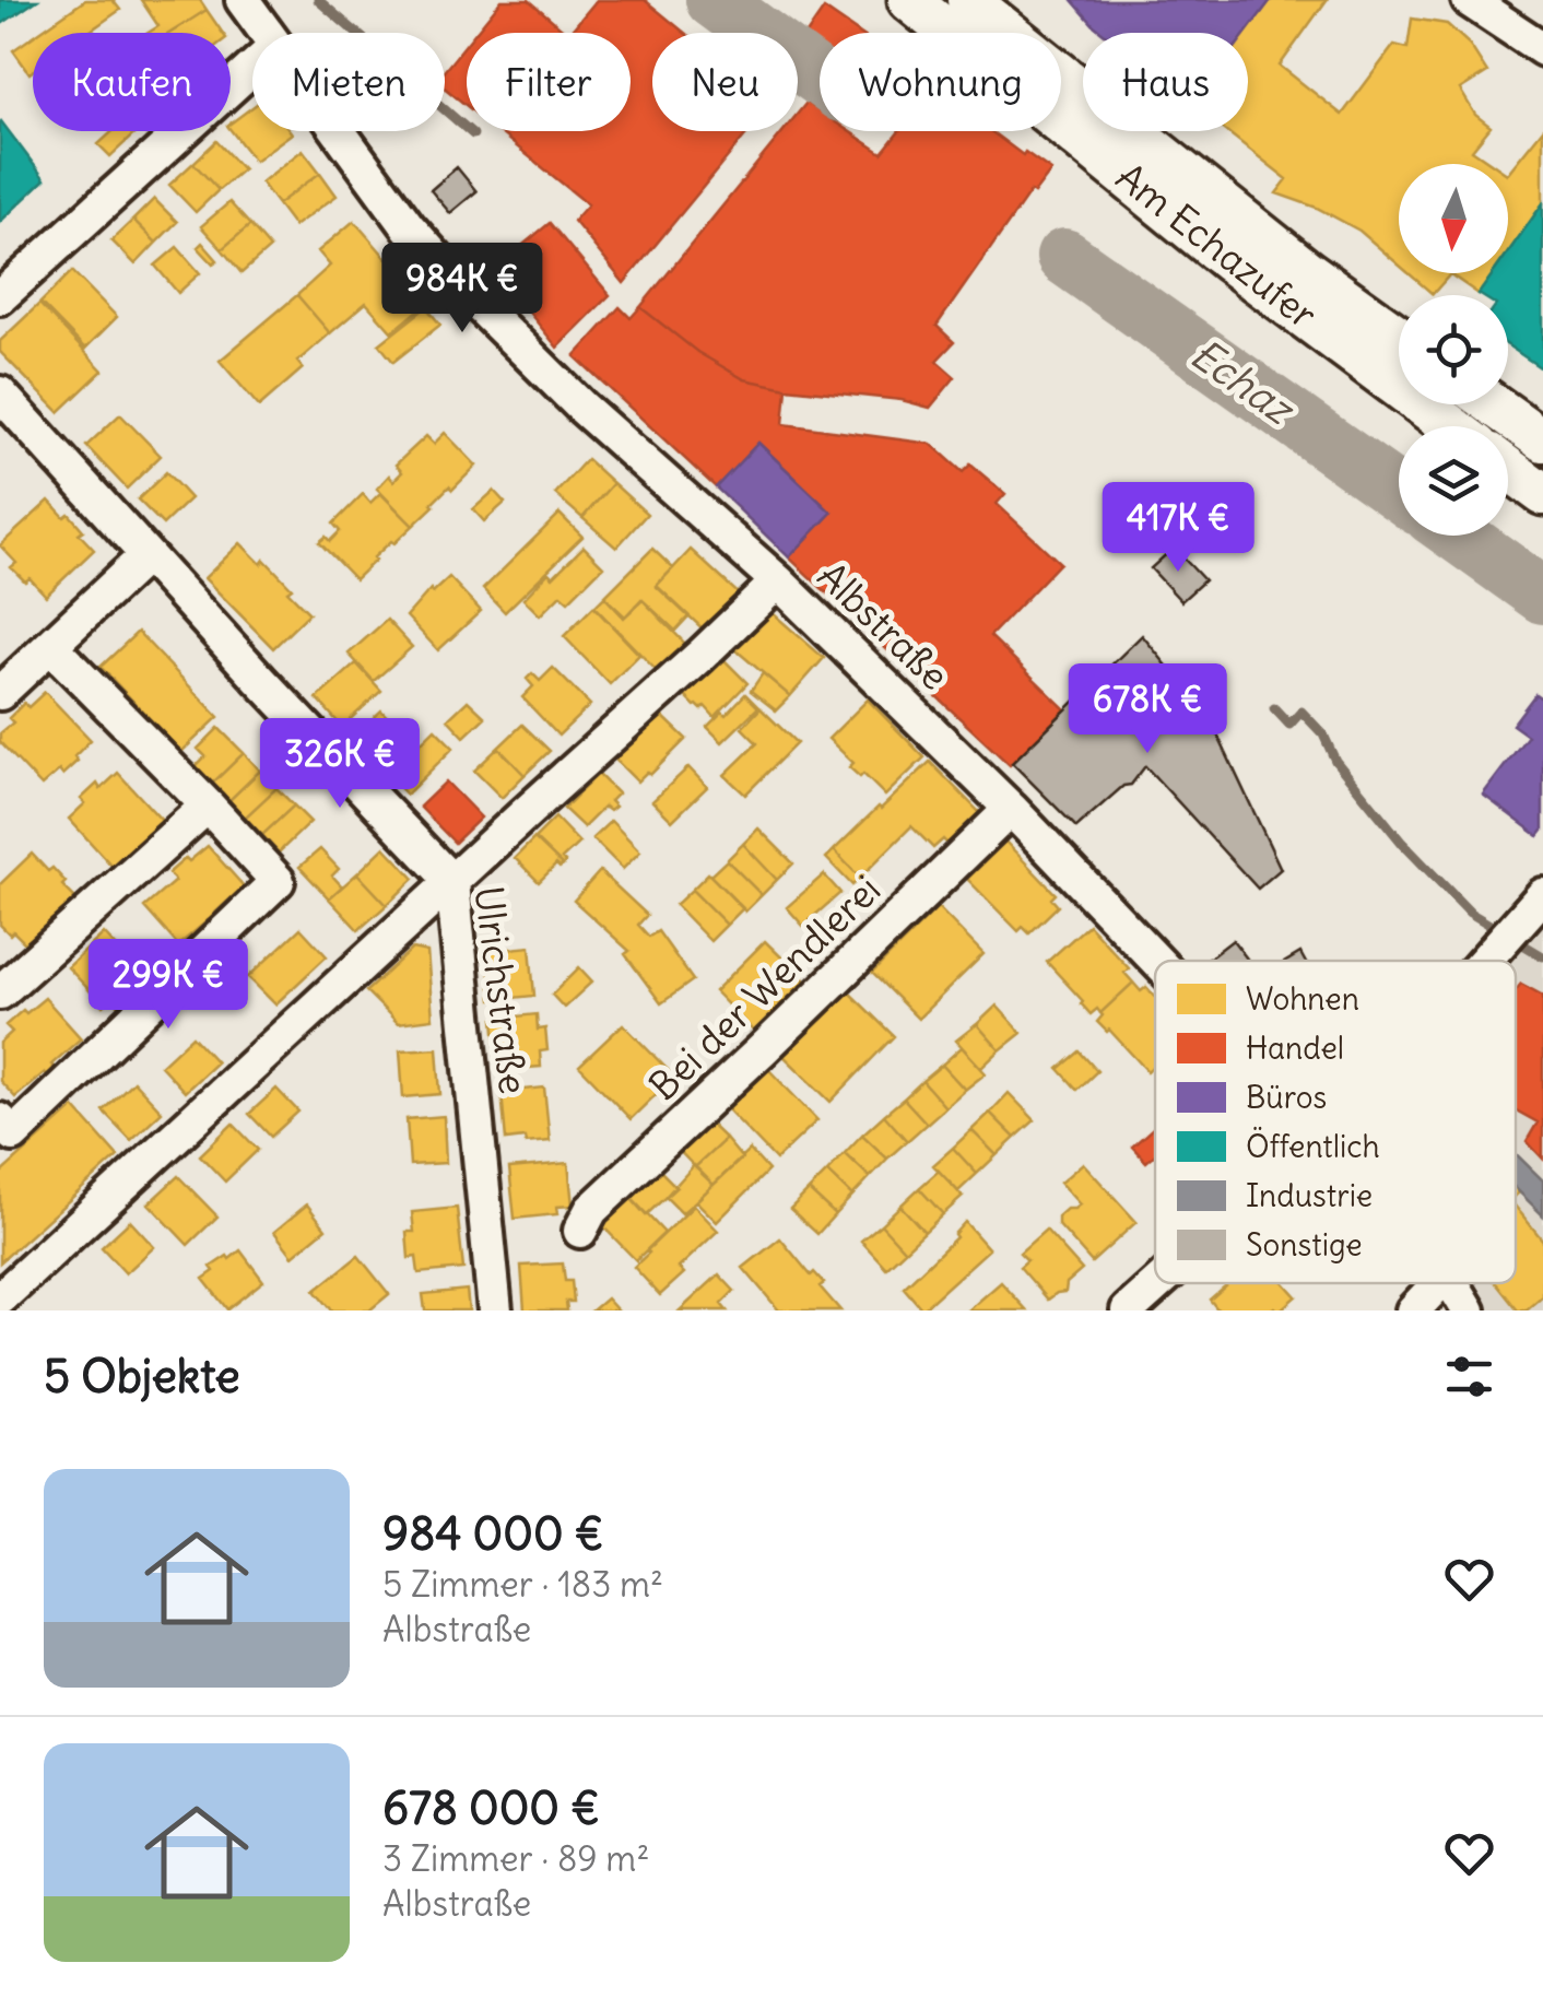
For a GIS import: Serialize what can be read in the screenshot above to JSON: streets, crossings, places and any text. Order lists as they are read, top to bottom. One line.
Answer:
{"streets":{"main road":["Am Echazufer"],"street":["Albstraße","Bei der Wendlerei","Ulrichstraße"]},"crossings":[["Albstraße","Bei der Wendlerei"]],"water":["Echaz"],"legend":["Wohnen","Handel","Büros","Öffentlich","Industrie","Sonstige"],"north":"bottom","page":{"chip":["Kaufen","Mieten","Filter","Neu","Wohnung","Haus"],"price":["984K €","417K €","678K €","326K €","299K €"],"heading":"5 Objekte","list":[{"name":"984 000 €","note":"5 Zimmer · 183 m² · Albstraße"},{"name":"678 000 €","note":"3 Zimmer · 89 m² · Albstraße"}]}}
